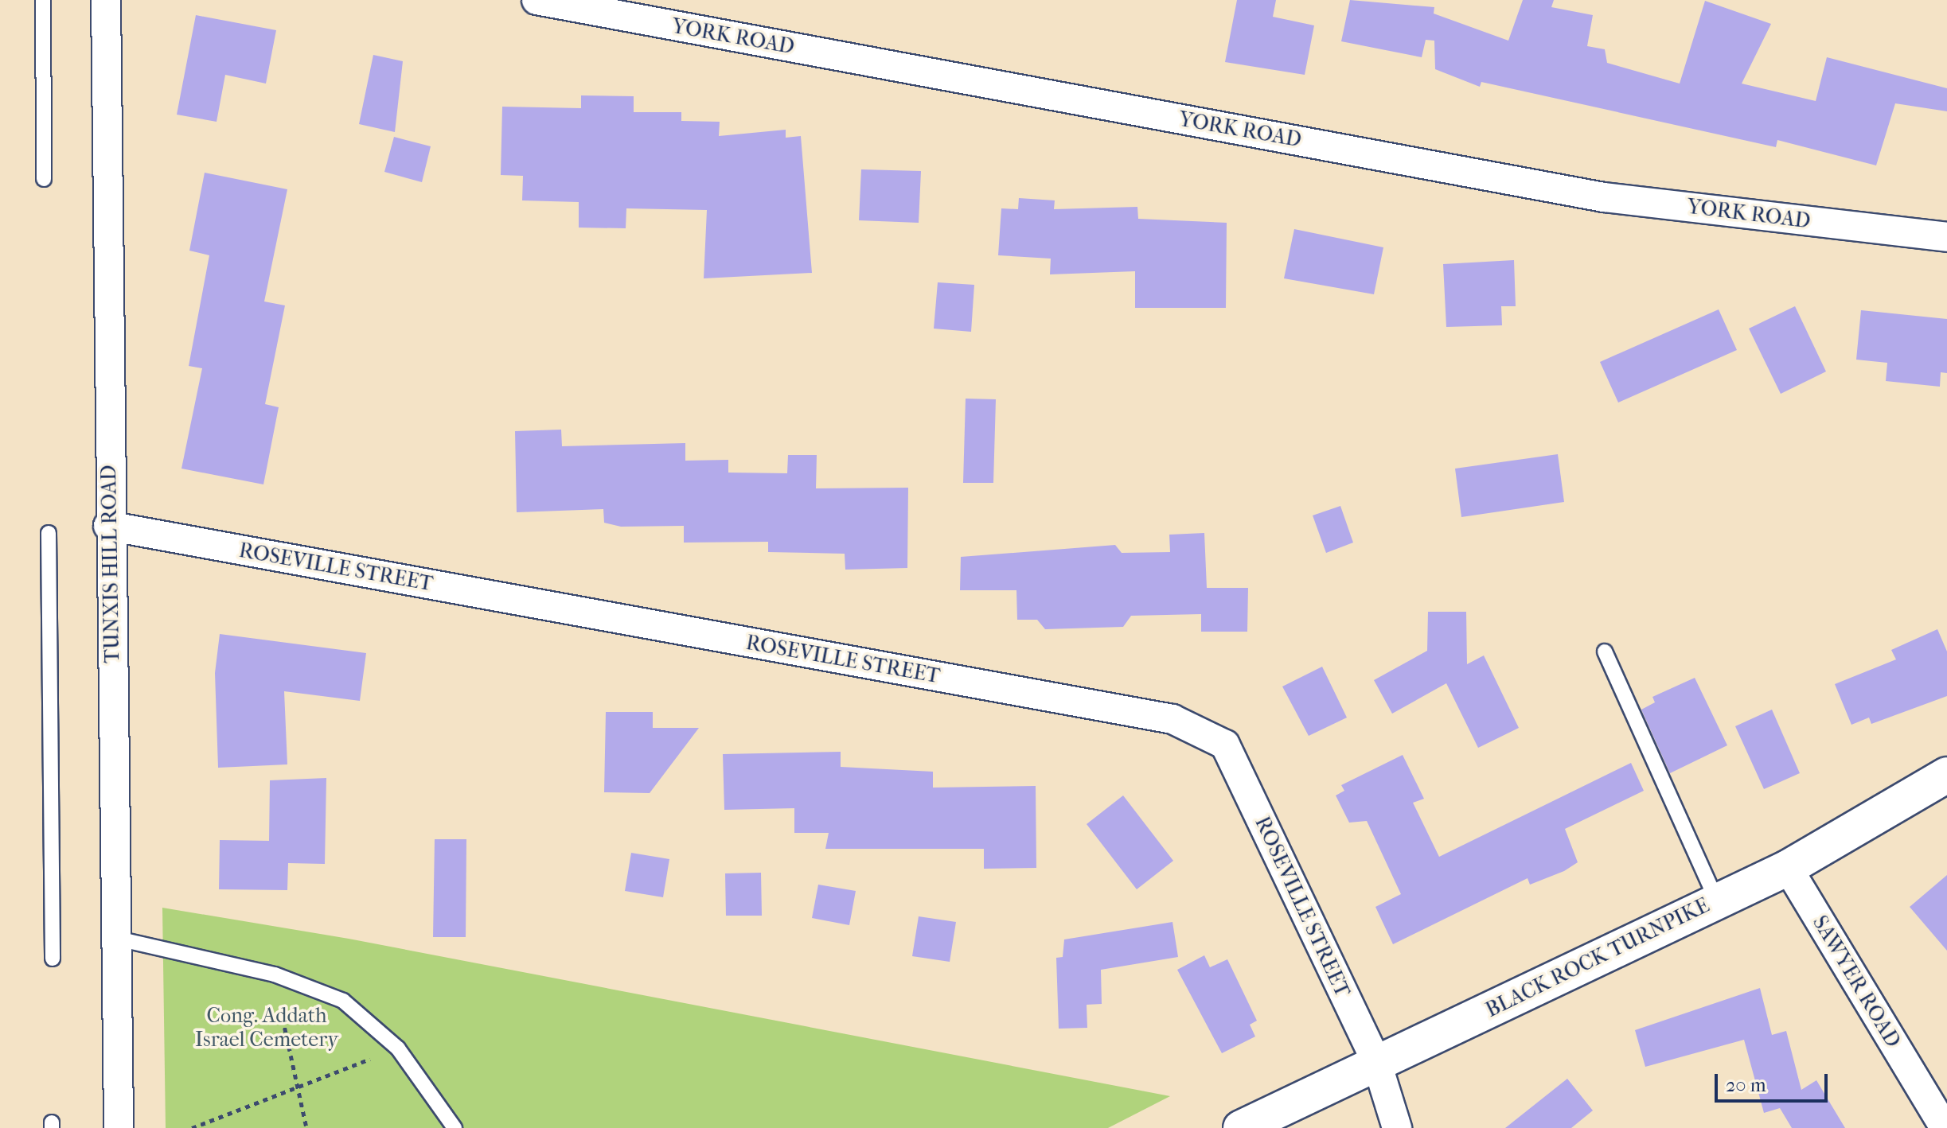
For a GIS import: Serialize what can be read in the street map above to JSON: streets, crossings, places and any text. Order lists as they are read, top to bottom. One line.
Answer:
{"streets":{"main road":["BLACK ROCK TURNPIKE"],"street":["YORK ROAD","TUNXIS HILL ROAD","ROSEVILLE STREET","SAWYER ROAD"]},"crossings":[["TUNXIS HILL ROAD","ROSEVILLE STREET"],["ROSEVILLE STREET","BLACK ROCK TURNPIKE"],["BLACK ROCK TURNPIKE","SAWYER ROAD"]],"parks":["Cong. Addath Israel Cemetery"],"scale_bar":"20 m"}
